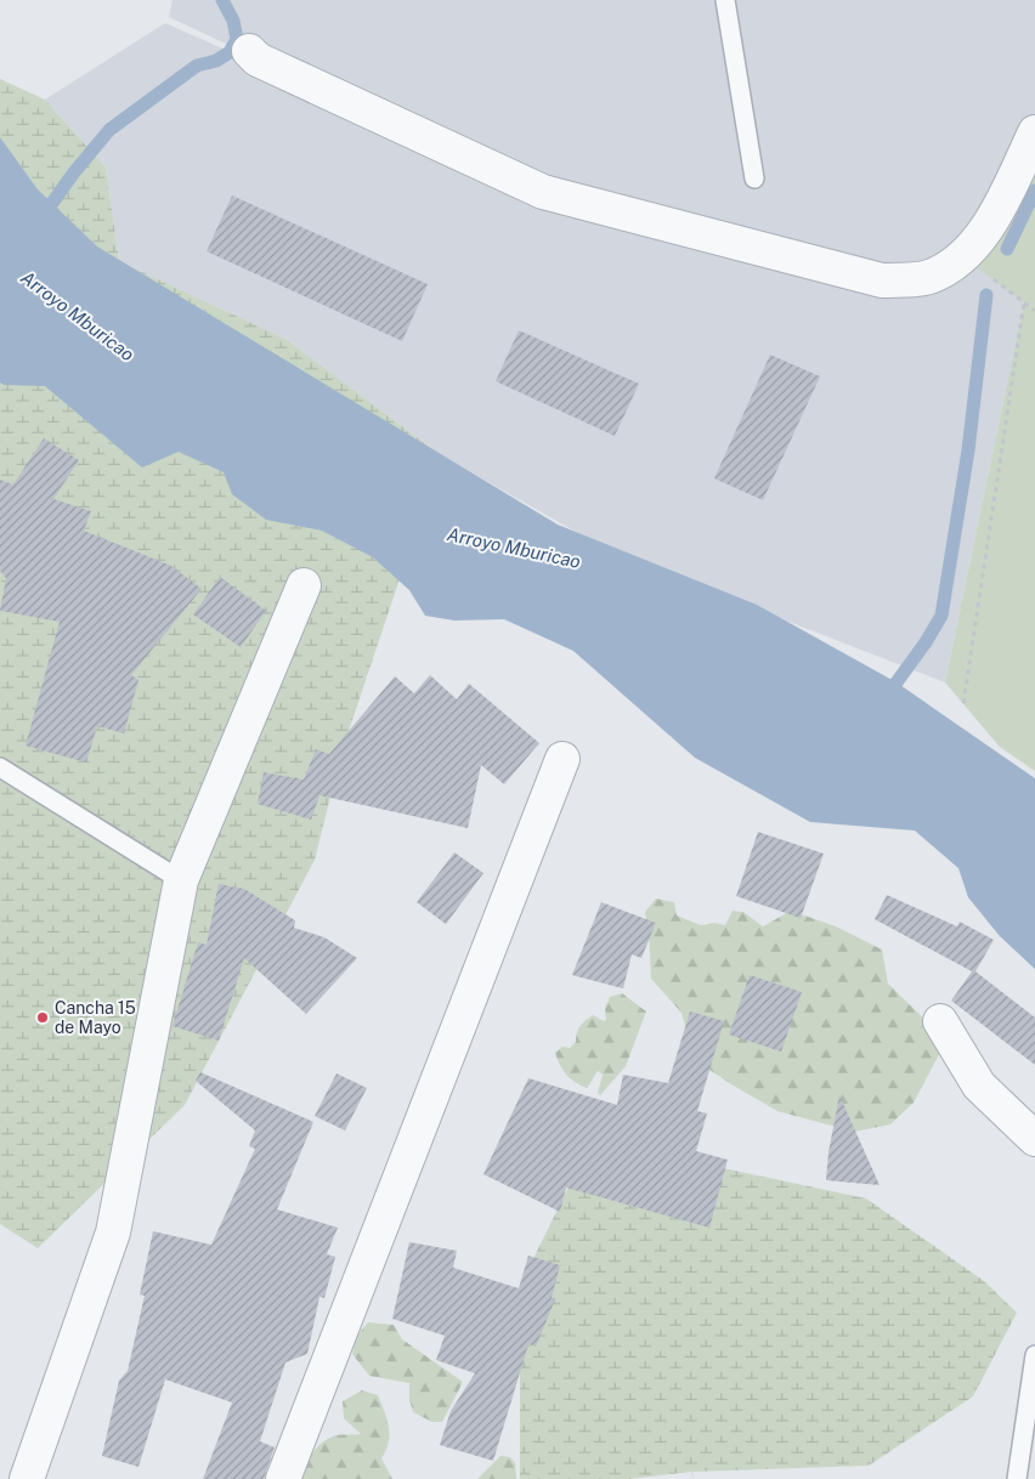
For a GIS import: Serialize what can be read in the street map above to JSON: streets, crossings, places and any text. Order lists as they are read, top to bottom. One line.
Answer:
{"water":["Arroyo Mburicao"],"places":["Cancha 15 de Mayo"]}
